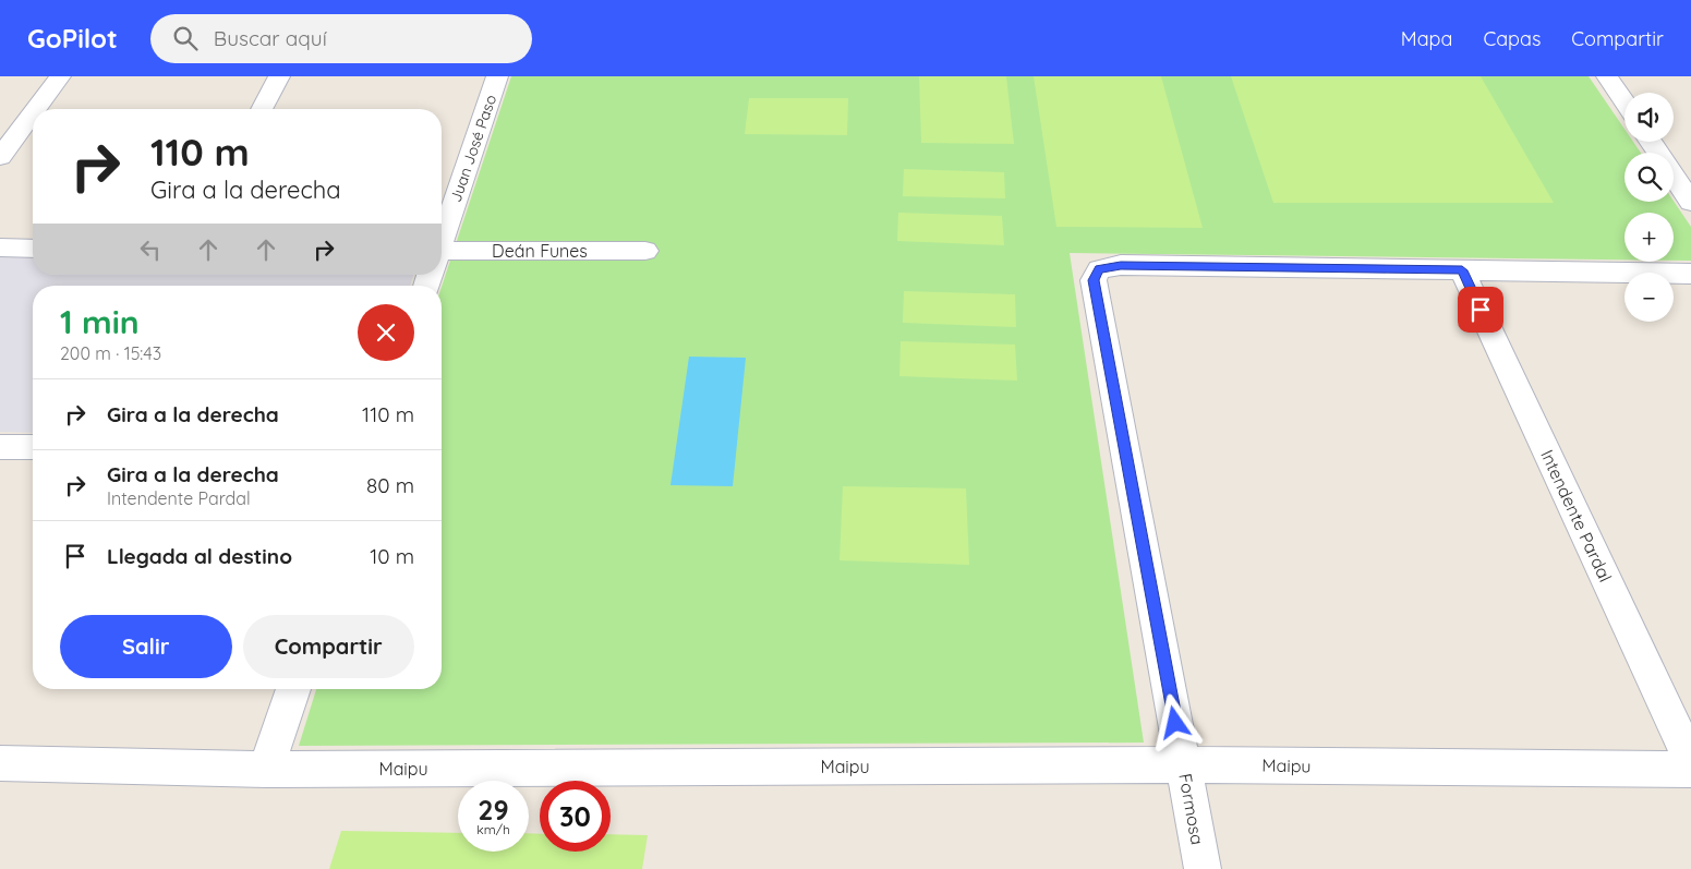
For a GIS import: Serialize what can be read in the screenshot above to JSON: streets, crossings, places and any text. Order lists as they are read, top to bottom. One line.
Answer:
{"streets":{"street":["Juan José Paso","Deán Funes","Intendente Pardal","Maipu","Formosa"]},"crossings":[["Intendente Pardal","Formosa"],["Maipu","Formosa"]],"page":{"header":"GoPilot","search":"Buscar aquí","nav":["Mapa","Capas","Compartir"],"map_buttons":["+","−"],"turn":["110 m","Gira a la derecha"],"heading":["1 min","200 m · 15:43"],"list":[{"name":"Gira a la derecha","value":"110 m"},{"name":"Gira a la derecha","note":"Intendente Pardal","value":"80 m"},{"name":"Llegada al destino","value":"10 m"}],"buttons":["Salir","Compartir"],"speed":"29 km/h","limit":"30"}}
